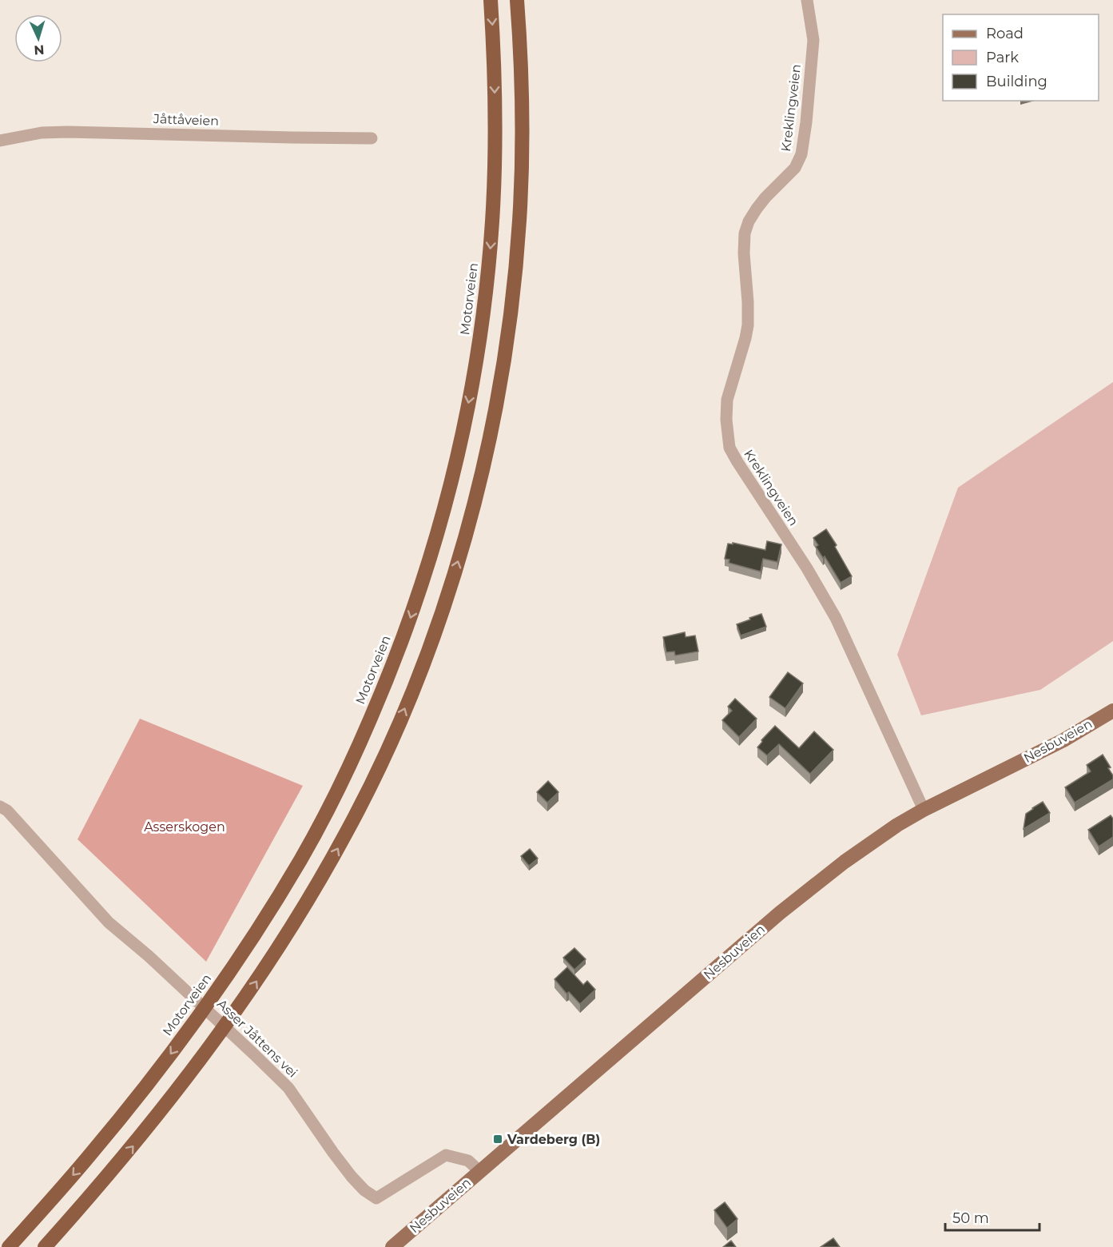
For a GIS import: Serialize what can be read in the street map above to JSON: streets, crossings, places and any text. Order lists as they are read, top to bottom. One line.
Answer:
{"streets":{"highway":["Motorveien"],"main road":["Nesbuveien"],"street":["Kreklingveien","Jåttåveien","Asser Jåttens vei"]},"crossings":[["Kreklingveien","Nesbuveien"],["Nesbuveien","Asser Jåttens vei"]],"parks":["Asserskogen"],"places":{"transit":["Vardeberg (B)"]},"legend":["Road","Park","Building"],"scale_bar":"50 m","north":"bottom"}
